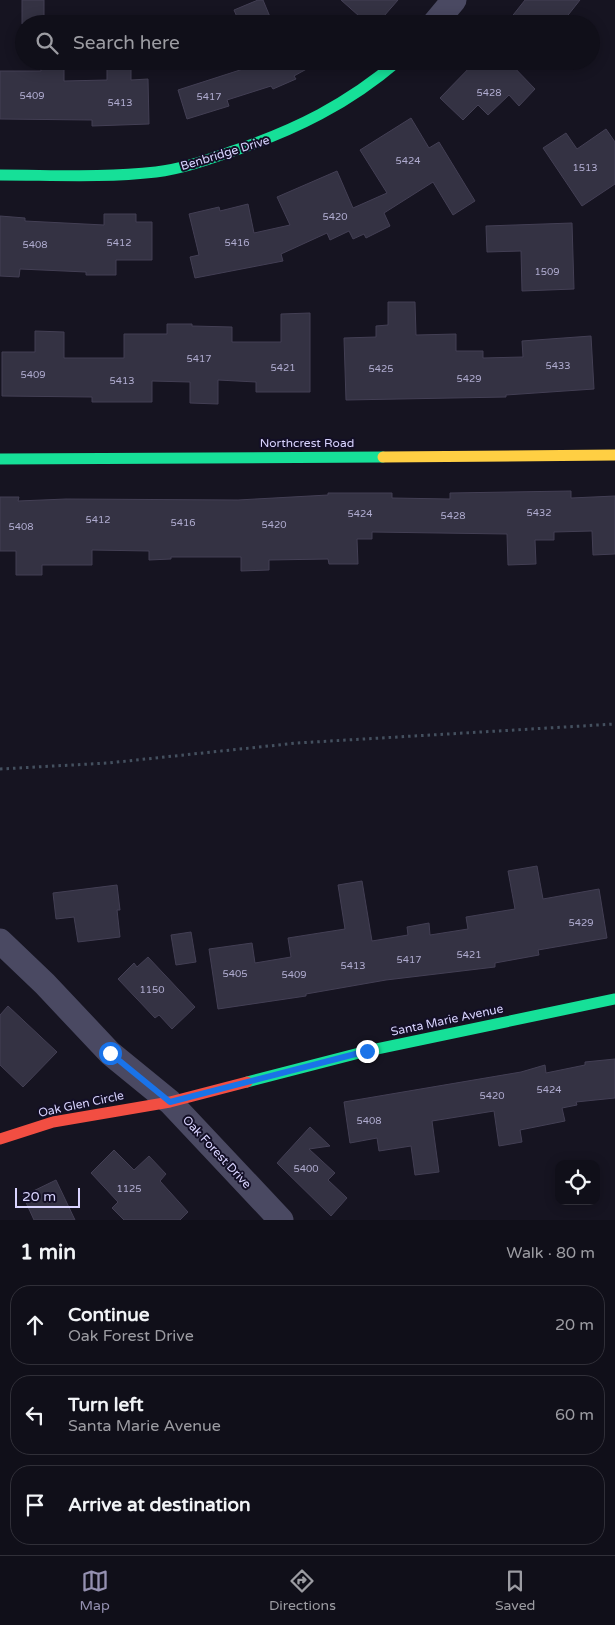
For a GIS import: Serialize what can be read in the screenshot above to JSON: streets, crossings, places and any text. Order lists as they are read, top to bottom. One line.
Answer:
{"streets":{"street":["Benbridge Drive","Northcrest Road","Santa Marie Avenue","Oak Glen Circle","Oak Forest Drive"]},"crossings":[["Santa Marie Avenue","Oak Glen Circle"],["Santa Marie Avenue","Oak Forest Drive"],["Oak Glen Circle","Oak Forest Drive"]],"house_numbers":["5428","5409","5417","5413","5424","1513","5420","5412","5416","5408","1509","5417","5433","5421","5425","5409","5429","5413","5432","5424","5428","5412","5416","5420","5408","5429","5421","5417","5413","5405","5409","1150","5424","5420","5408","5400","1125"],"scale_bar":"20 m","page":{"search":"Search here","scale":"20 m","heading":["1 min","Walk · 80 m"],"list":[["Continue","Oak Forest Drive","20 m"],["Turn left","Santa Marie Avenue","60 m"],"Arrive at destination"],"nav":["Map","Directions","Saved"]}}
